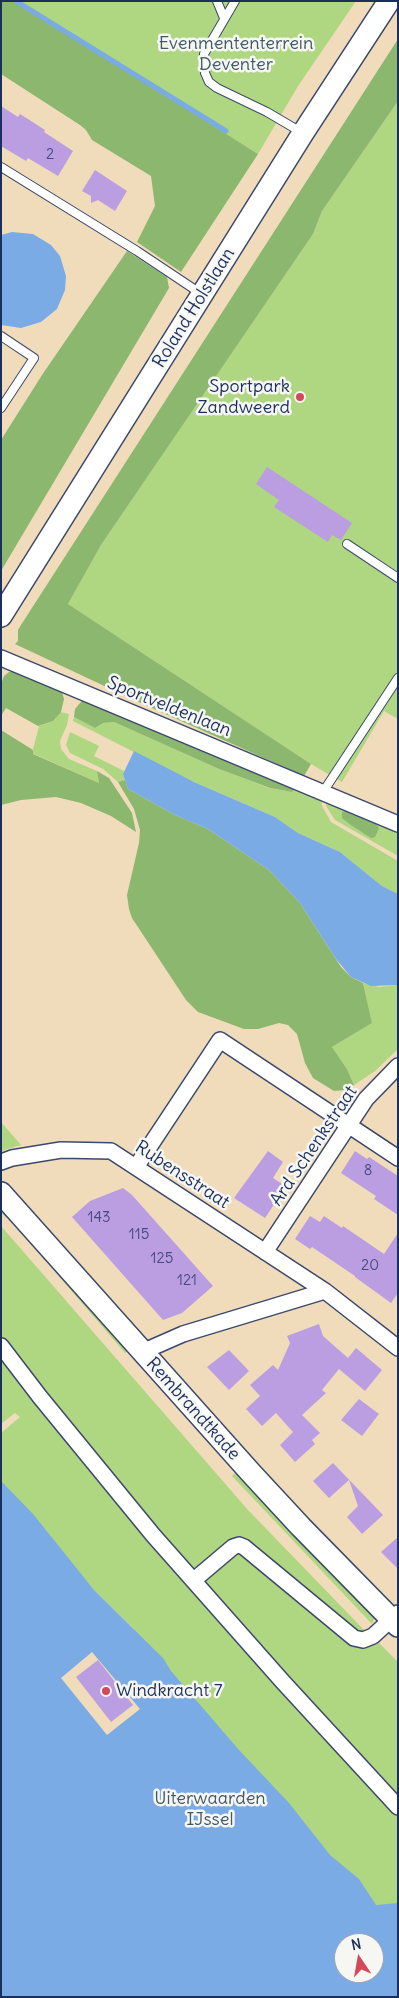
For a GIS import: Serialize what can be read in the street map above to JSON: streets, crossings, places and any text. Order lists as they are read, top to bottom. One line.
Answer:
{"streets":{"street":["Roland Holstlaan","Sportveldenlaan","Ard Schenkstraat","Rubensstraat","Rembrandtkade"]},"crossings":[["Ard Schenkstraat","Rubensstraat"]],"parks":["Evenmententerrein Deventer","Uiterwaarden IJssel"],"places":["Sportpark Zandweerd","Windkracht 7"],"house_numbers":["2","8","143","115","125","20","121"],"north":"top"}
